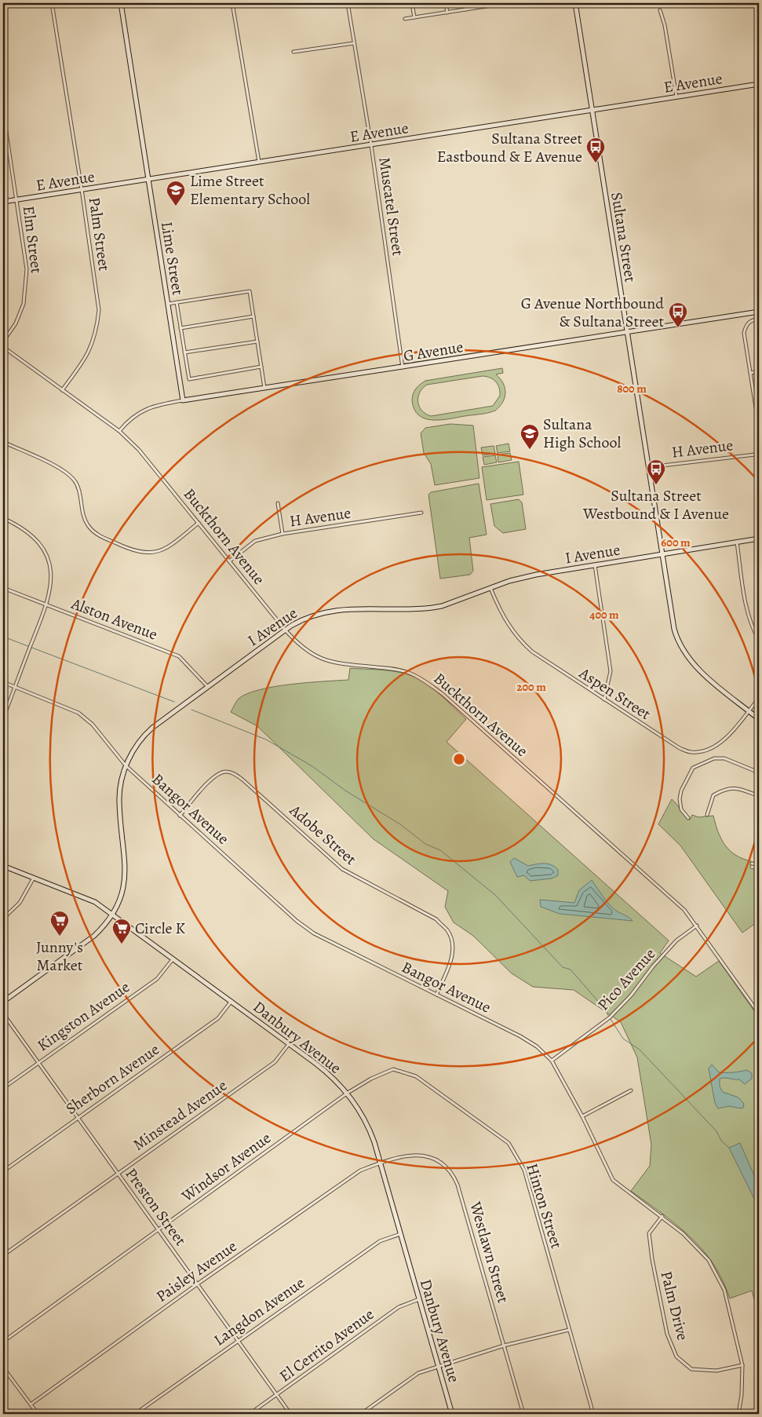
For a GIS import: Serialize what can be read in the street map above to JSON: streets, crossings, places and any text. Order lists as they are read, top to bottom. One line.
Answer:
{"streets":{"street":["E Avenue","Muscatel Street","Palm Street","Sultana Street","Elm Street","Lime Street","G Avenue","H Avenue","Buckthorn Avenue","I Avenue","Alston Avenue","Aspen Street","Bangor Avenue","Adobe Street","Pico Avenue","Kingston Avenue","Danbury Avenue","Sherborn Avenue","Minstead Avenue","Windsor Avenue","Hinton Street","Preston Street","Westlawn Street","Paisley Avenue","Palm Drive","Langdon Avenue","El Cerrito Avenue"]},"crossings":[["E Avenue","Muscatel Street"],["E Avenue","Palm Street"],["E Avenue","Sultana Street"],["E Avenue","Elm Street"],["E Avenue","Lime Street"],["Muscatel Street","G Avenue"],["Palm Street","Buckthorn Avenue"],["Sultana Street","G Avenue"],["Sultana Street","H Avenue"],["Sultana Street","I Avenue"],["Sultana Street","Aspen Street"],["Lime Street","G Avenue"],["G Avenue","Buckthorn Avenue"],["H Avenue","Buckthorn Avenue"],["Buckthorn Avenue","I Avenue"],["Buckthorn Avenue","Pico Avenue"],["I Avenue","Alston Avenue"],["I Avenue","Aspen Street"],["I Avenue","Bangor Avenue"],["I Avenue","Danbury Avenue"],["Bangor Avenue","Adobe Street"],["Bangor Avenue","Pico Avenue"],["Bangor Avenue","Palm Drive"],["Kingston Avenue","Danbury Avenue"],["Kingston Avenue","Preston Street"],["Danbury Avenue","Sherborn Avenue"],["Danbury Avenue","Minstead Avenue"],["Danbury Avenue","Windsor Avenue"],["Danbury Avenue","Hinton Street"],["Danbury Avenue","Westlawn Street"],["Danbury Avenue","Paisley Avenue"],["Danbury Avenue","Langdon Avenue"],["Danbury Avenue","El Cerrito Avenue"],["Sherborn Avenue","Preston Street"],["Minstead Avenue","Preston Street"],["Windsor Avenue","Hinton Street"],["Windsor Avenue","Preston Street"],["Preston Street","Paisley Avenue"],["Preston Street","Langdon Avenue"],["Preston Street","El Cerrito Avenue"],["Westlawn Street","Paisley Avenue"]],"places":{"bus stop":["Sultana Street Eastbound & E Avenue","G Avenue Northbound & Sultana Street","Sultana Street Westbound & I Avenue"],"school or university":["Lime Street Elementary School","Sultana High School"],"supermarket":["Junny's Market","Circle K"]},"rings":["800 m","600 m","400 m","200 m"]}
